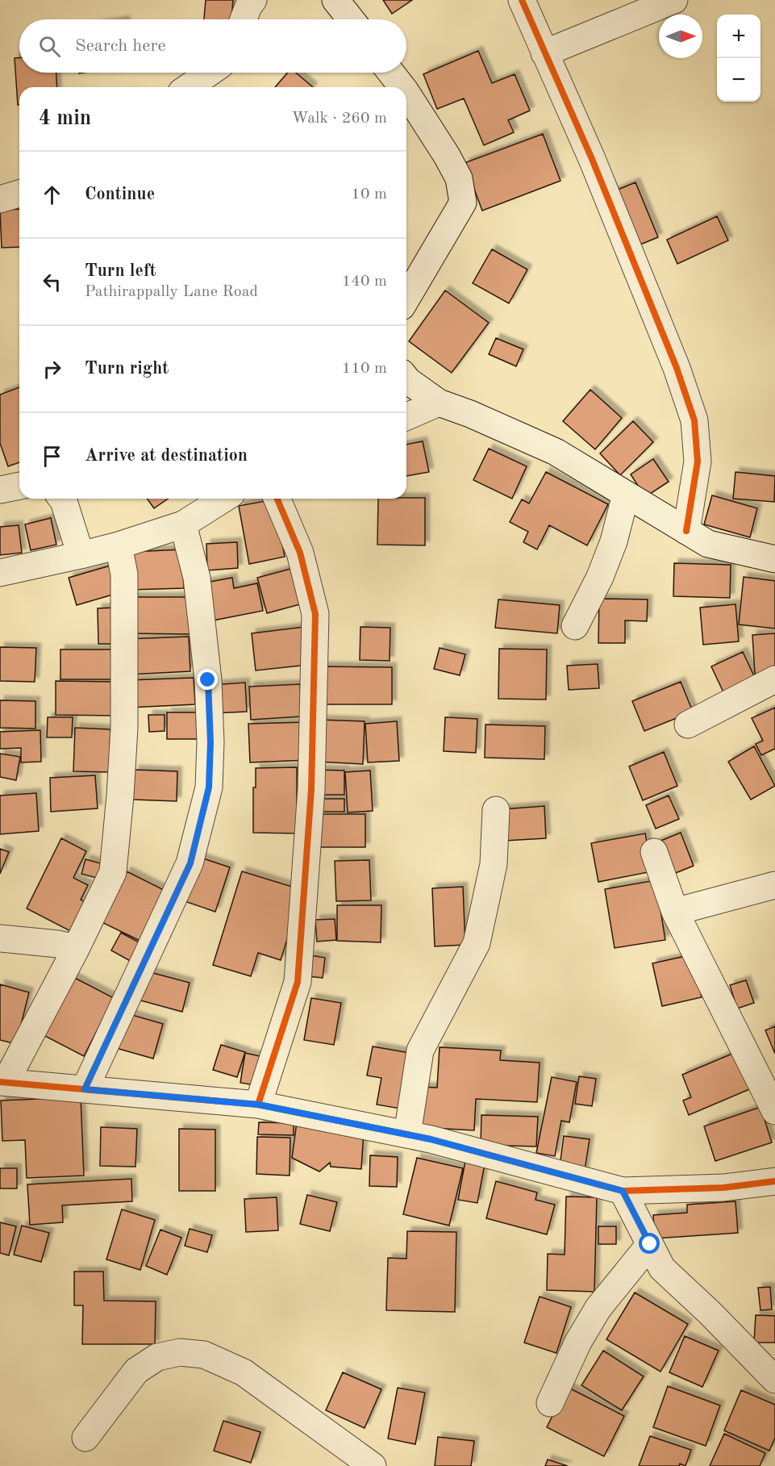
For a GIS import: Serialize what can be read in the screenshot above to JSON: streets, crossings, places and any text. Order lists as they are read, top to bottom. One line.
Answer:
{"north":"right","page":{"map_buttons":["+","−"],"search":"Search here","heading":["4 min","Walk · 260 m"],"list":[["Continue","10 m"],["Turn left","Pathirappally Lane Road","140 m"],["Turn right","110 m"],"Arrive at destination"]}}
